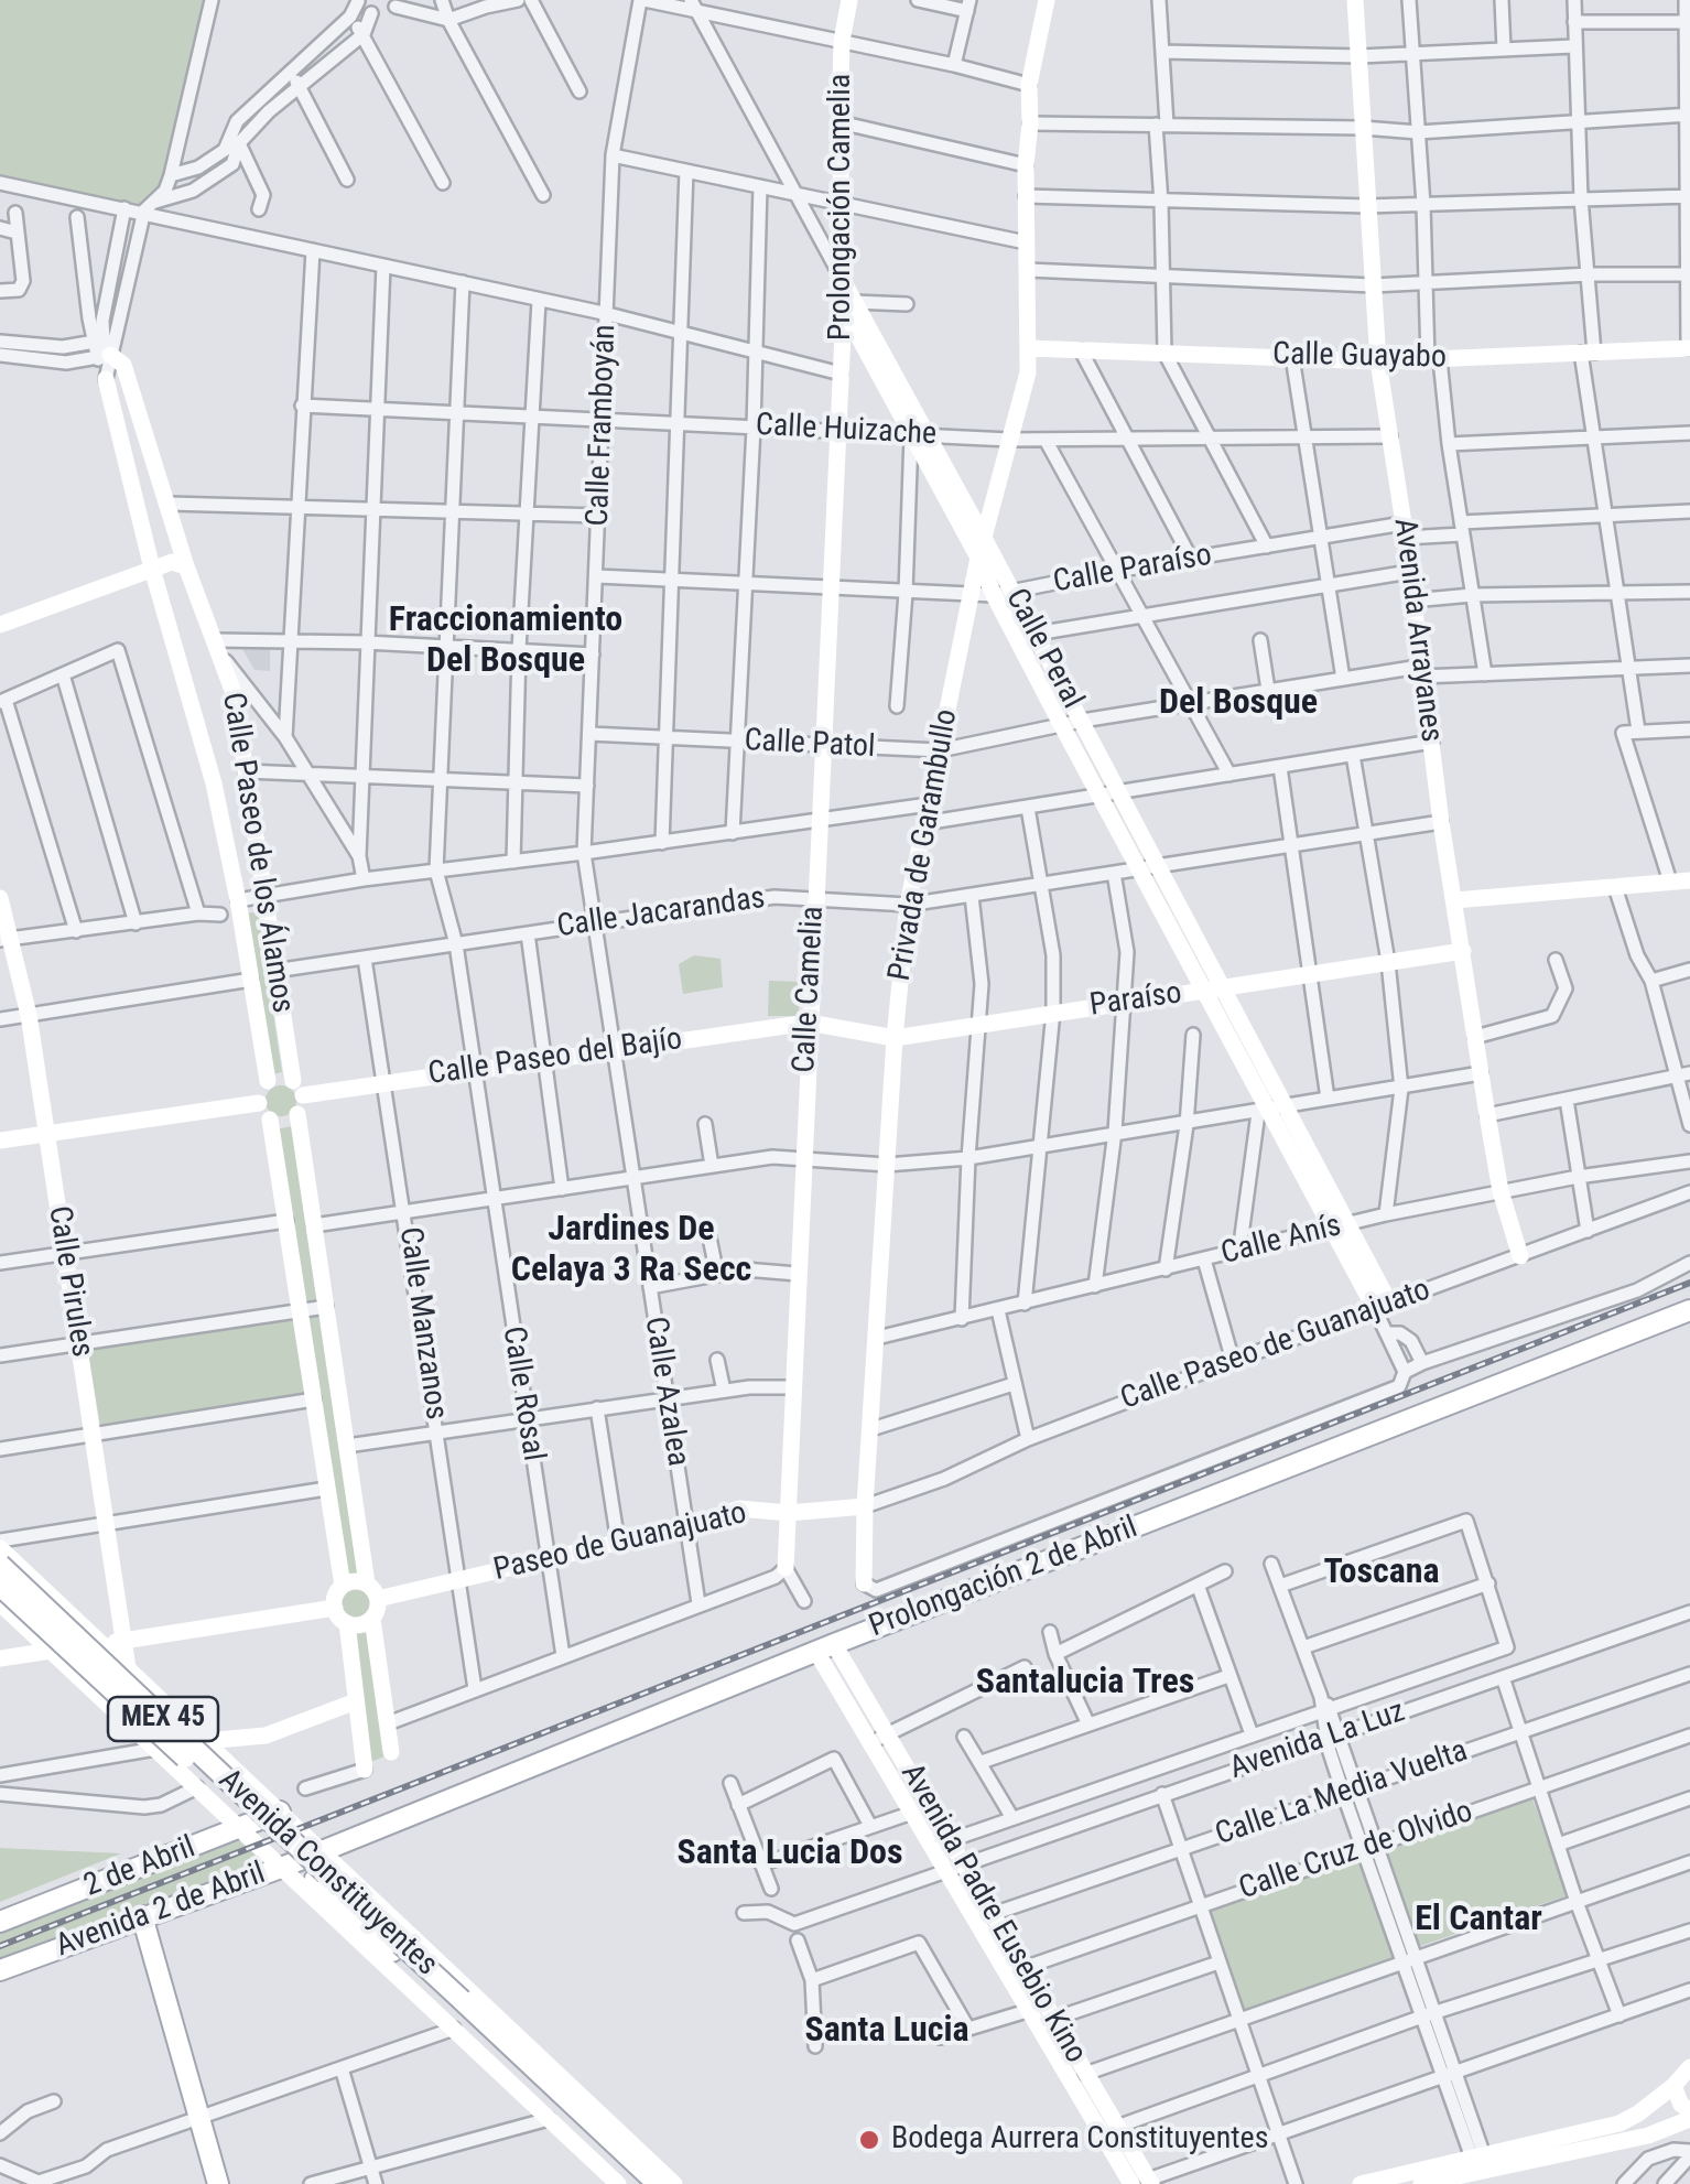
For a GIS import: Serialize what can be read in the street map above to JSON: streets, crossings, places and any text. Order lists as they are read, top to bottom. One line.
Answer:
{"streets":{"main road":["Prolongación Camelia","Calle Guayabo","Avenida Arrayanes","Calle Peral","Privada de Garambullo","Calle Paseo de los Álamos","Calle Camelia","Paraíso","Calle Paseo del Bajío","Calle Pirules","Paseo de Guanajuato","Prolongación 2 de Abril","MEX 45","2 de Abril","Avenida Constituyentes","Avenida 2 de Abril","Avenida Padre Eusebio Kino"],"street":["Calle Framboyán","Calle Huizache","Calle Paraíso","Calle Patol","Calle Jacarandas","Calle Anís","Calle Manzanos","Calle Paseo de Guanajuato","Calle Azalea","Calle Rosal","Avenida La Luz","Calle La Media Vuelta","Calle Cruz de Olvido"]},"crossings":[["Prolongación Camelia","Calle Peral"],["Prolongación Camelia","Calle Camelia"],["Calle Guayabo","Avenida Arrayanes"],["Calle Guayabo","Privada de Garambullo"],["Calle Framboyán","Calle Huizache"],["Calle Framboyán","Calle Paraíso"],["Calle Framboyán","Calle Patol"],["Calle Framboyán","Calle Azalea"],["Calle Huizache","Avenida Arrayanes"],["Calle Huizache","Calle Peral"],["Calle Huizache","Privada de Garambullo"],["Calle Huizache","Calle Camelia"],["Calle Huizache","Calle Rosal"],["Calle Paraíso","Avenida Arrayanes"],["Calle Paraíso","Calle Peral"],["Calle Paraíso","Privada de Garambullo"],["Calle Paraíso","Calle Camelia"],["Avenida Arrayanes","Calle Patol"],["Avenida Arrayanes","Calle Jacarandas"],["Avenida Arrayanes","Paraíso"],["Avenida Arrayanes","Calle Anís"],["Avenida Arrayanes","Calle Paseo de Guanajuato"],["Calle Peral","Calle Patol"],["Calle Peral","Privada de Garambullo"],["Calle Peral","Calle Jacarandas"],["Calle Peral","Paraíso"],["Calle Peral","Calle Anís"],["Calle Peral","Calle Paseo de Guanajuato"],["Calle Patol","Privada de Garambullo"],["Calle Patol","Calle Camelia"],["Privada de Garambullo","Calle Jacarandas"],["Privada de Garambullo","Paraíso"],["Privada de Garambullo","Calle Anís"],["Privada de Garambullo","Calle Paseo de Guanajuato"],["Privada de Garambullo","Paseo de Guanajuato"],["Calle Paseo de los Álamos","Calle Jacarandas"],["Calle Paseo de los Álamos","Calle Paseo del Bajío"],["Calle Jacarandas","Calle Camelia"],["Calle Jacarandas","Calle Manzanos"],["Calle Jacarandas","Calle Azalea"],["Calle Jacarandas","Calle Rosal"],["Calle Camelia","Paraíso"],["Calle Camelia","Calle Paseo del Bajío"],["Calle Camelia","Paseo de Guanajuato"],["Paraíso","Calle Paseo del Bajío"],["Calle Paseo del Bajío","Calle Manzanos"],["Calle Paseo del Bajío","Calle Azalea"],["Calle Paseo del Bajío","Calle Rosal"],["Calle Manzanos","Paseo de Guanajuato"],["Calle Paseo de Guanajuato","Paseo de Guanajuato"],["Calle Azalea","Paseo de Guanajuato"],["Calle Rosal","Paseo de Guanajuato"],["Prolongación 2 de Abril","Avenida 2 de Abril"],["Prolongación 2 de Abril","Avenida Padre Eusebio Kino"],["MEX 45","Avenida Constituyentes"],["Avenida La Luz","Avenida Padre Eusebio Kino"],["Calle La Media Vuelta","Avenida Padre Eusebio Kino"],["Calle Cruz de Olvido","Avenida Padre Eusebio Kino"]],"districts":["Fraccionamiento Del Bosque","Del Bosque","Jardines De Celaya 3 Ra Secc","Toscana","Santalucia Tres","Santa Lucia Dos","El Cantar","Santa Lucia"],"places":["Bodega Aurrera Constituyentes"]}
